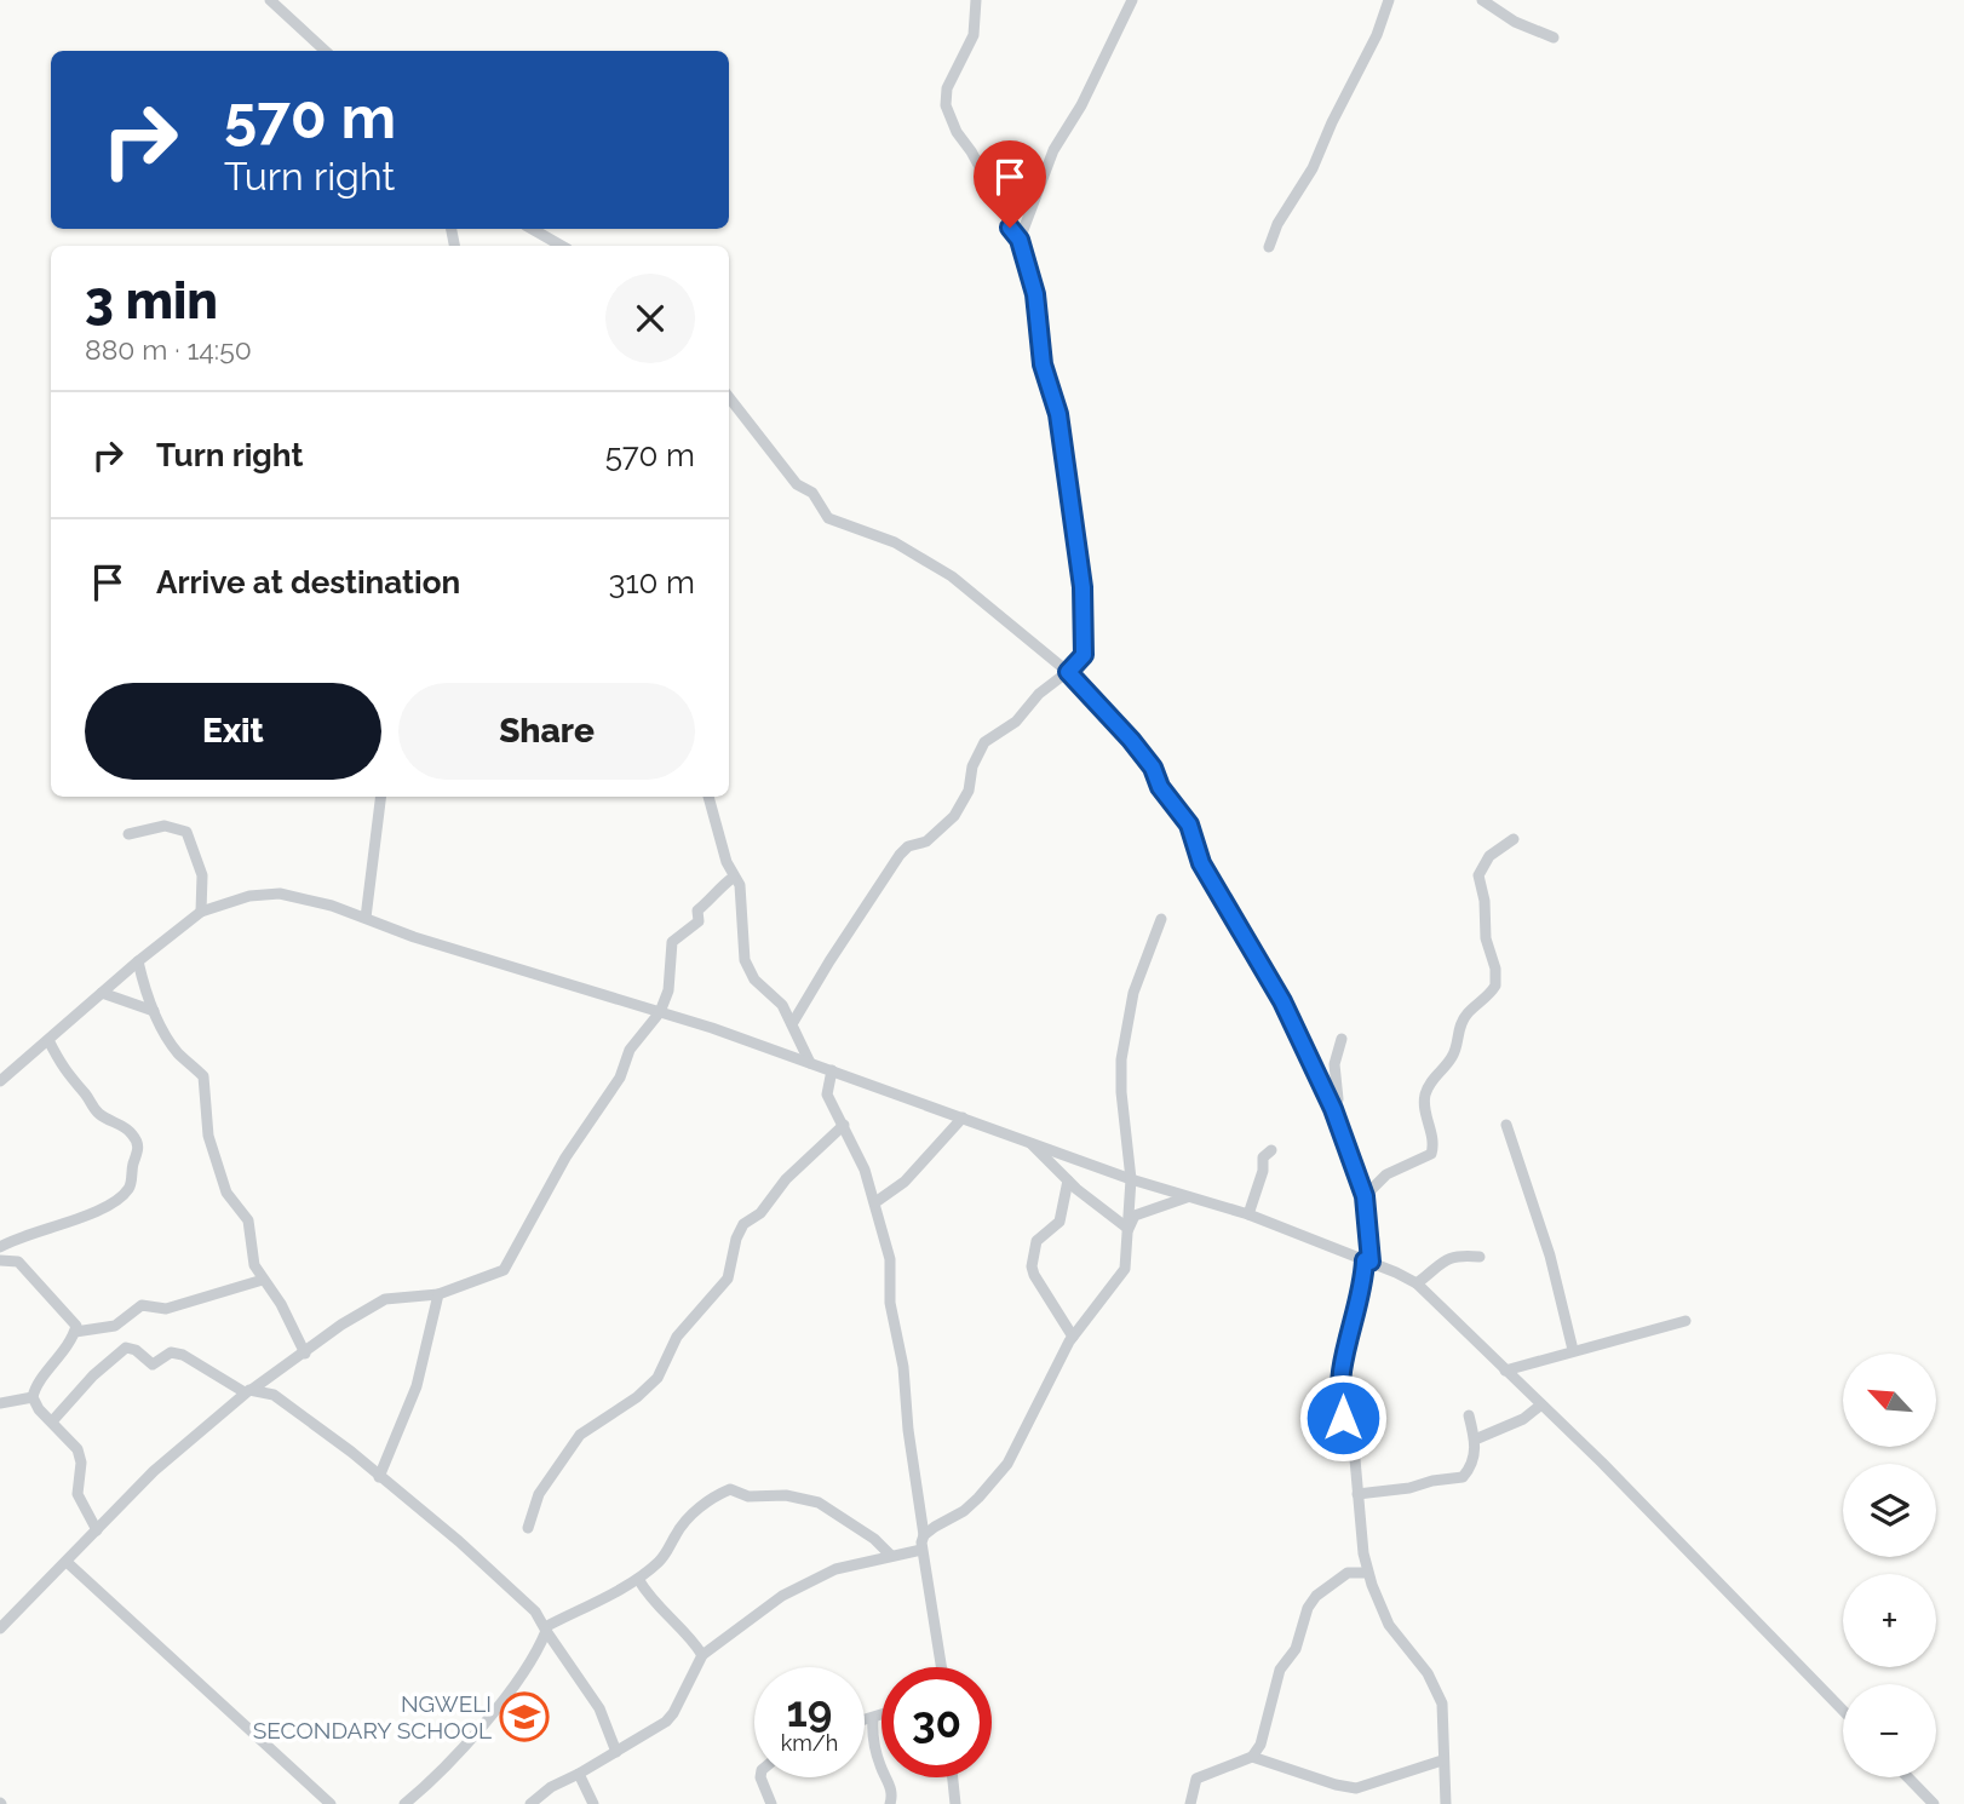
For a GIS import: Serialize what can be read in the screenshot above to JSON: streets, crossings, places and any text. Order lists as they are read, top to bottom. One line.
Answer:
{"places":{"school or university":["NGWELI SECONDARY SCHOOL"]},"north":"top left","page":{"turn":["570 m","Turn right"],"heading":["3 min","880 m · 14:50"],"list":[{"name":"Turn right","value":"570 m"},{"name":"Arrive at destination","value":"310 m"}],"buttons":["Exit","Share"],"map_buttons":["+","−"],"speed":"19 km/h","limit":"30"}}
